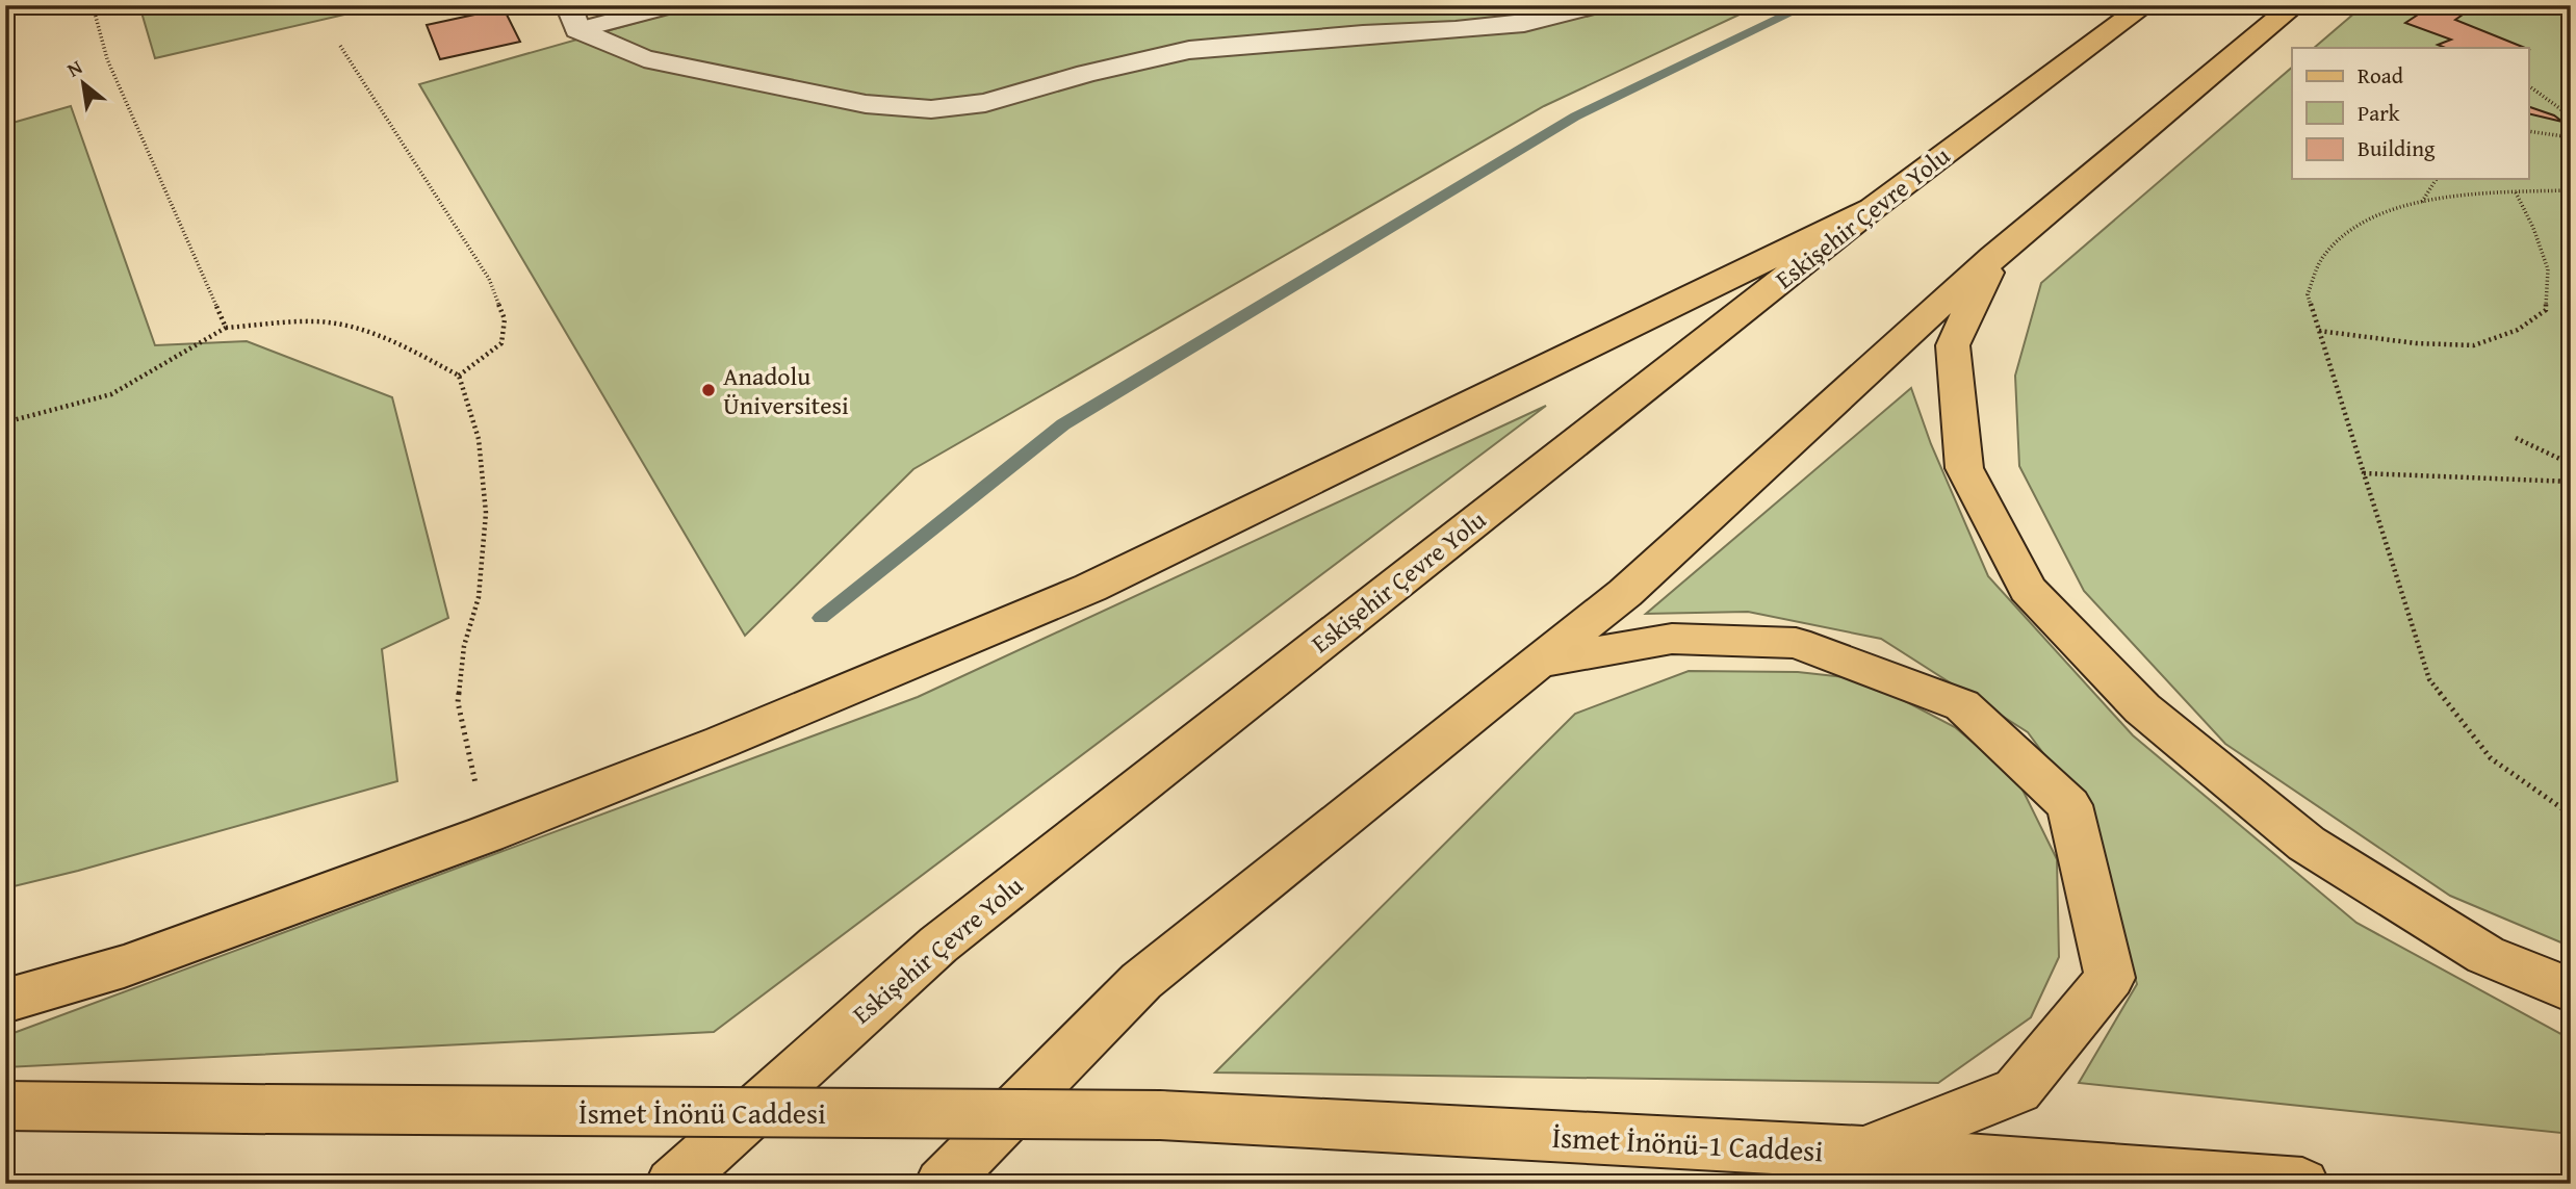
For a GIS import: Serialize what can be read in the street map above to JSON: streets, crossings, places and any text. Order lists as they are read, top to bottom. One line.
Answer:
{"streets":{"main road":["Eskişehir Çevre Yolu","İsmet İnönü Caddesi","İsmet İnönü-1 Caddesi"]},"crossings":[["İsmet İnönü Caddesi","İsmet İnönü-1 Caddesi"]],"places":["Anadolu Üniversitesi"],"legend":["Road","Park","Building"],"north":"top left"}
